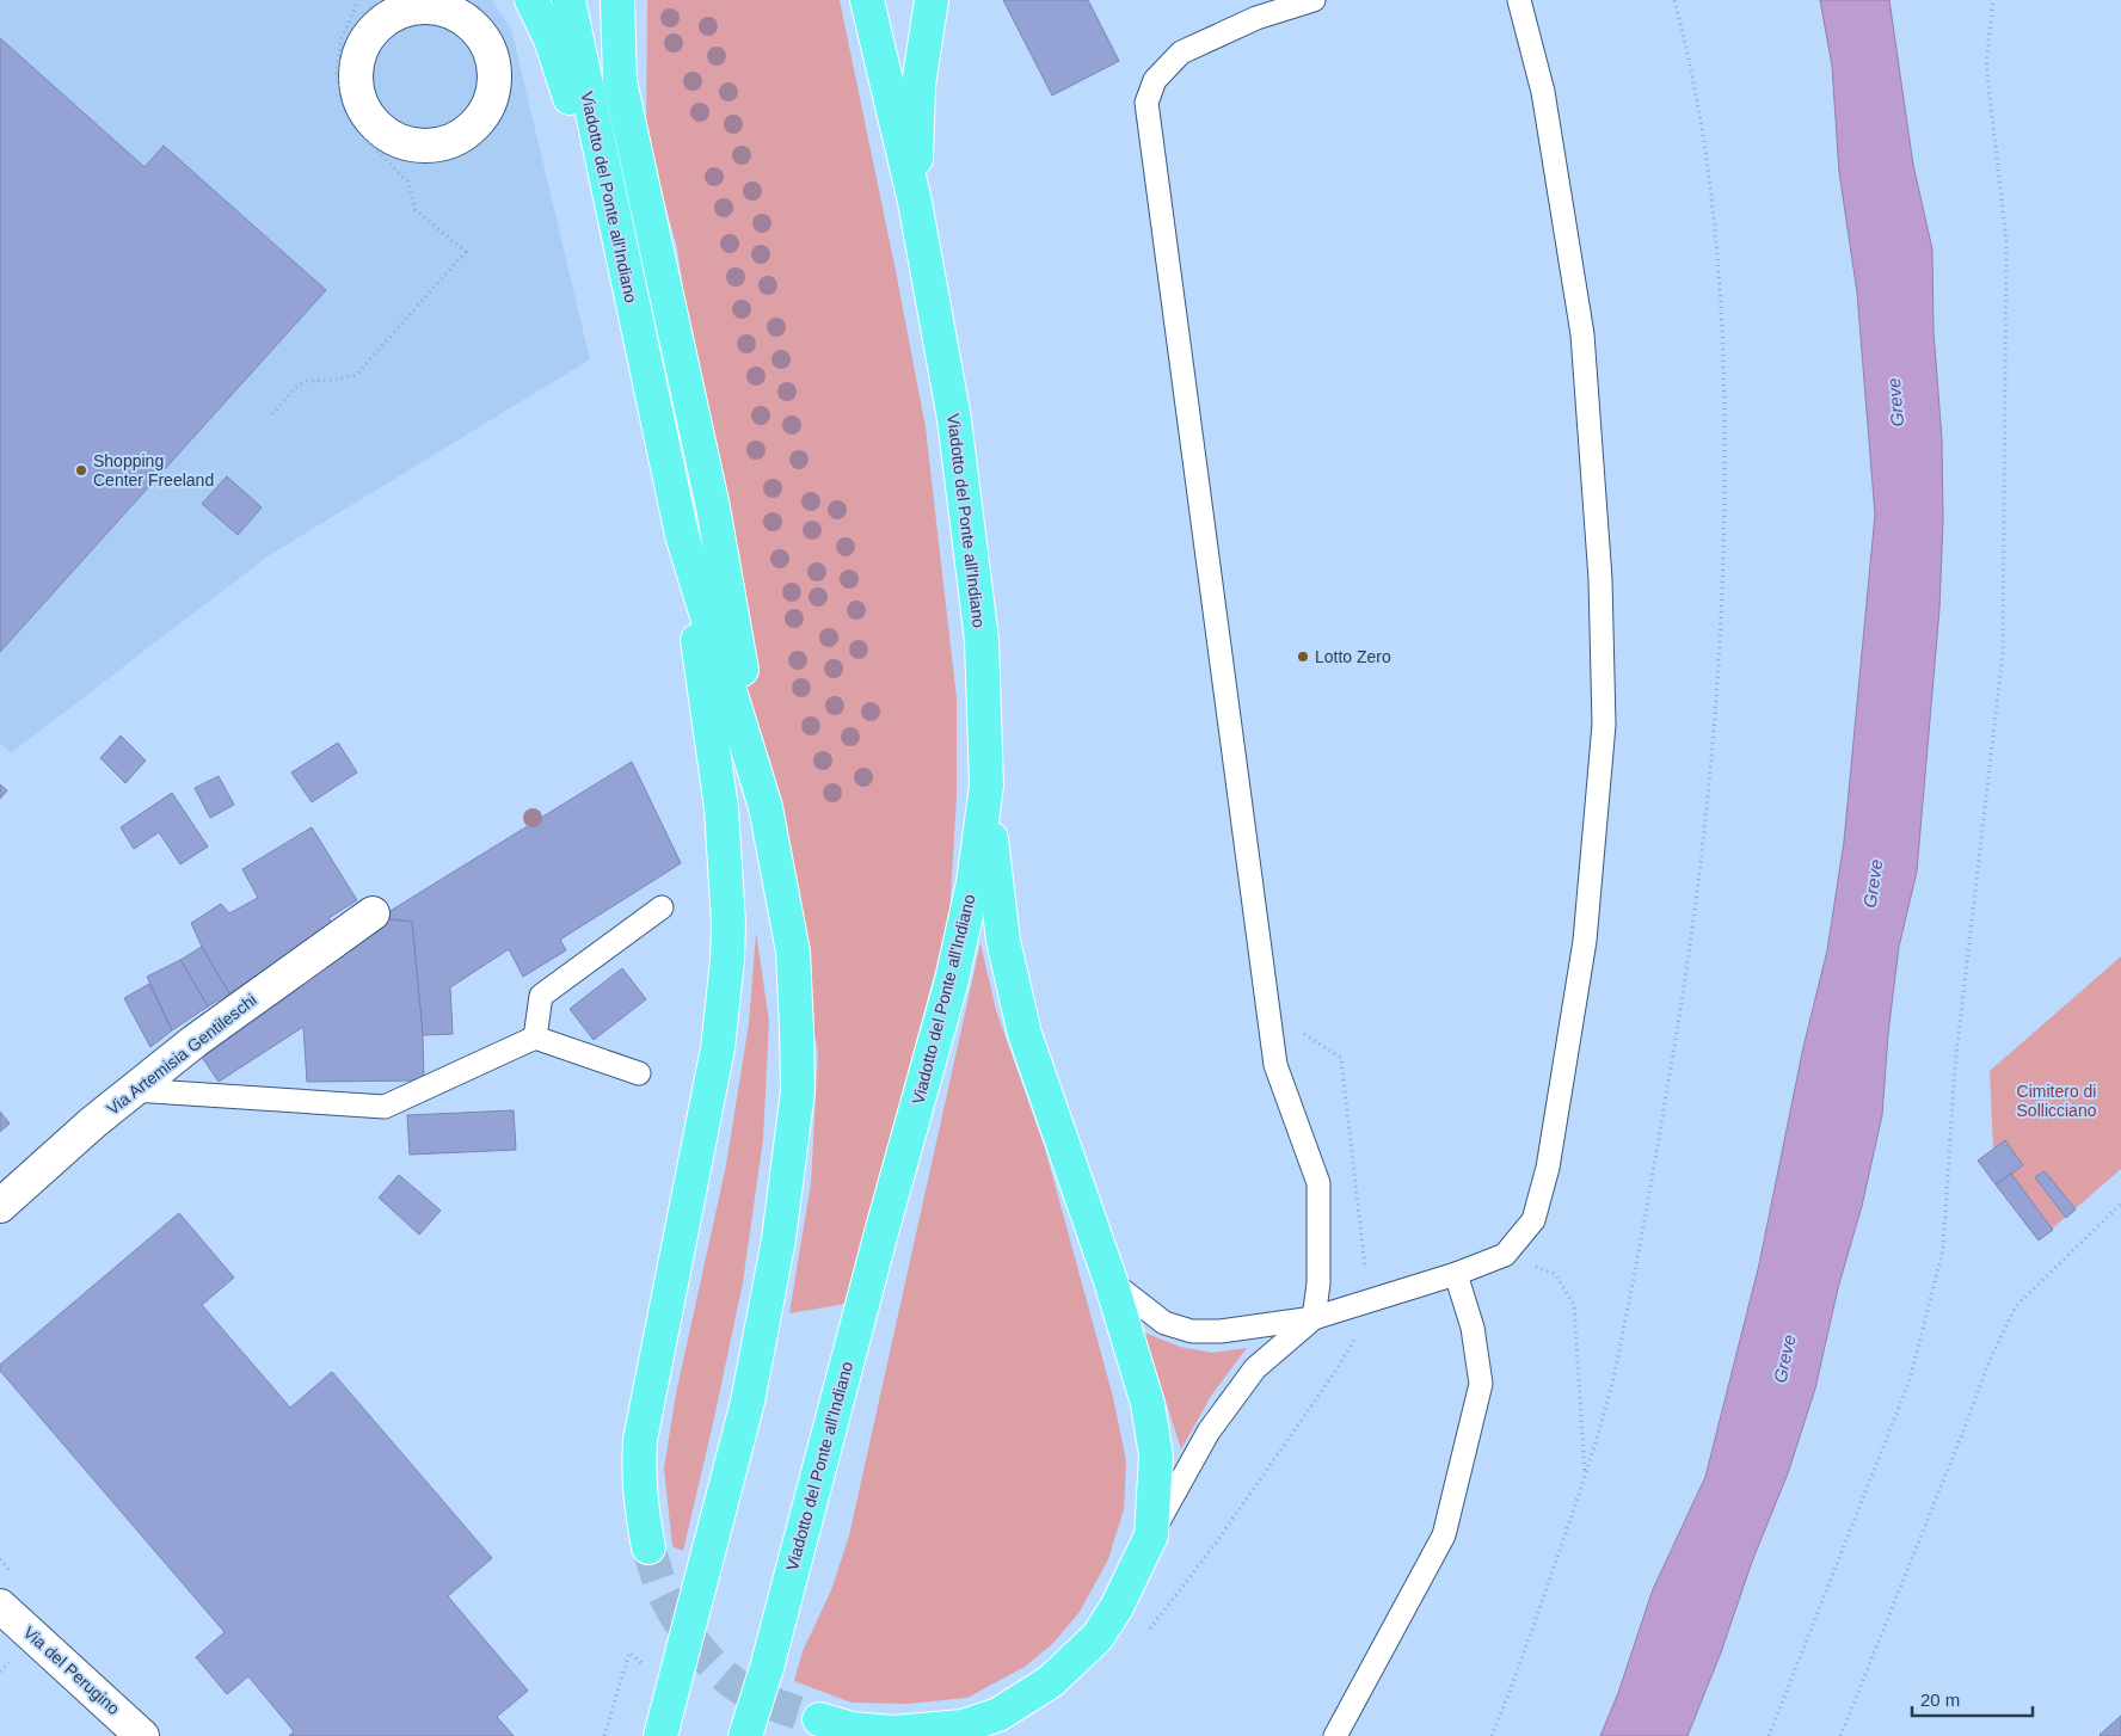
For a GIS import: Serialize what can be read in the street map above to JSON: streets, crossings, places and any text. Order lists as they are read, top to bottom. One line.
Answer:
{"streets":{"highway":["Viadotto del Ponte all'Indiano"],"street":["Via Artemisia Gentileschi","Via del Perugino"]},"water":["Greve"],"parks":["Cimitero di Sollicciano"],"places":["Shopping Center Freeland","Lotto Zero"],"scale_bar":"20 m"}
